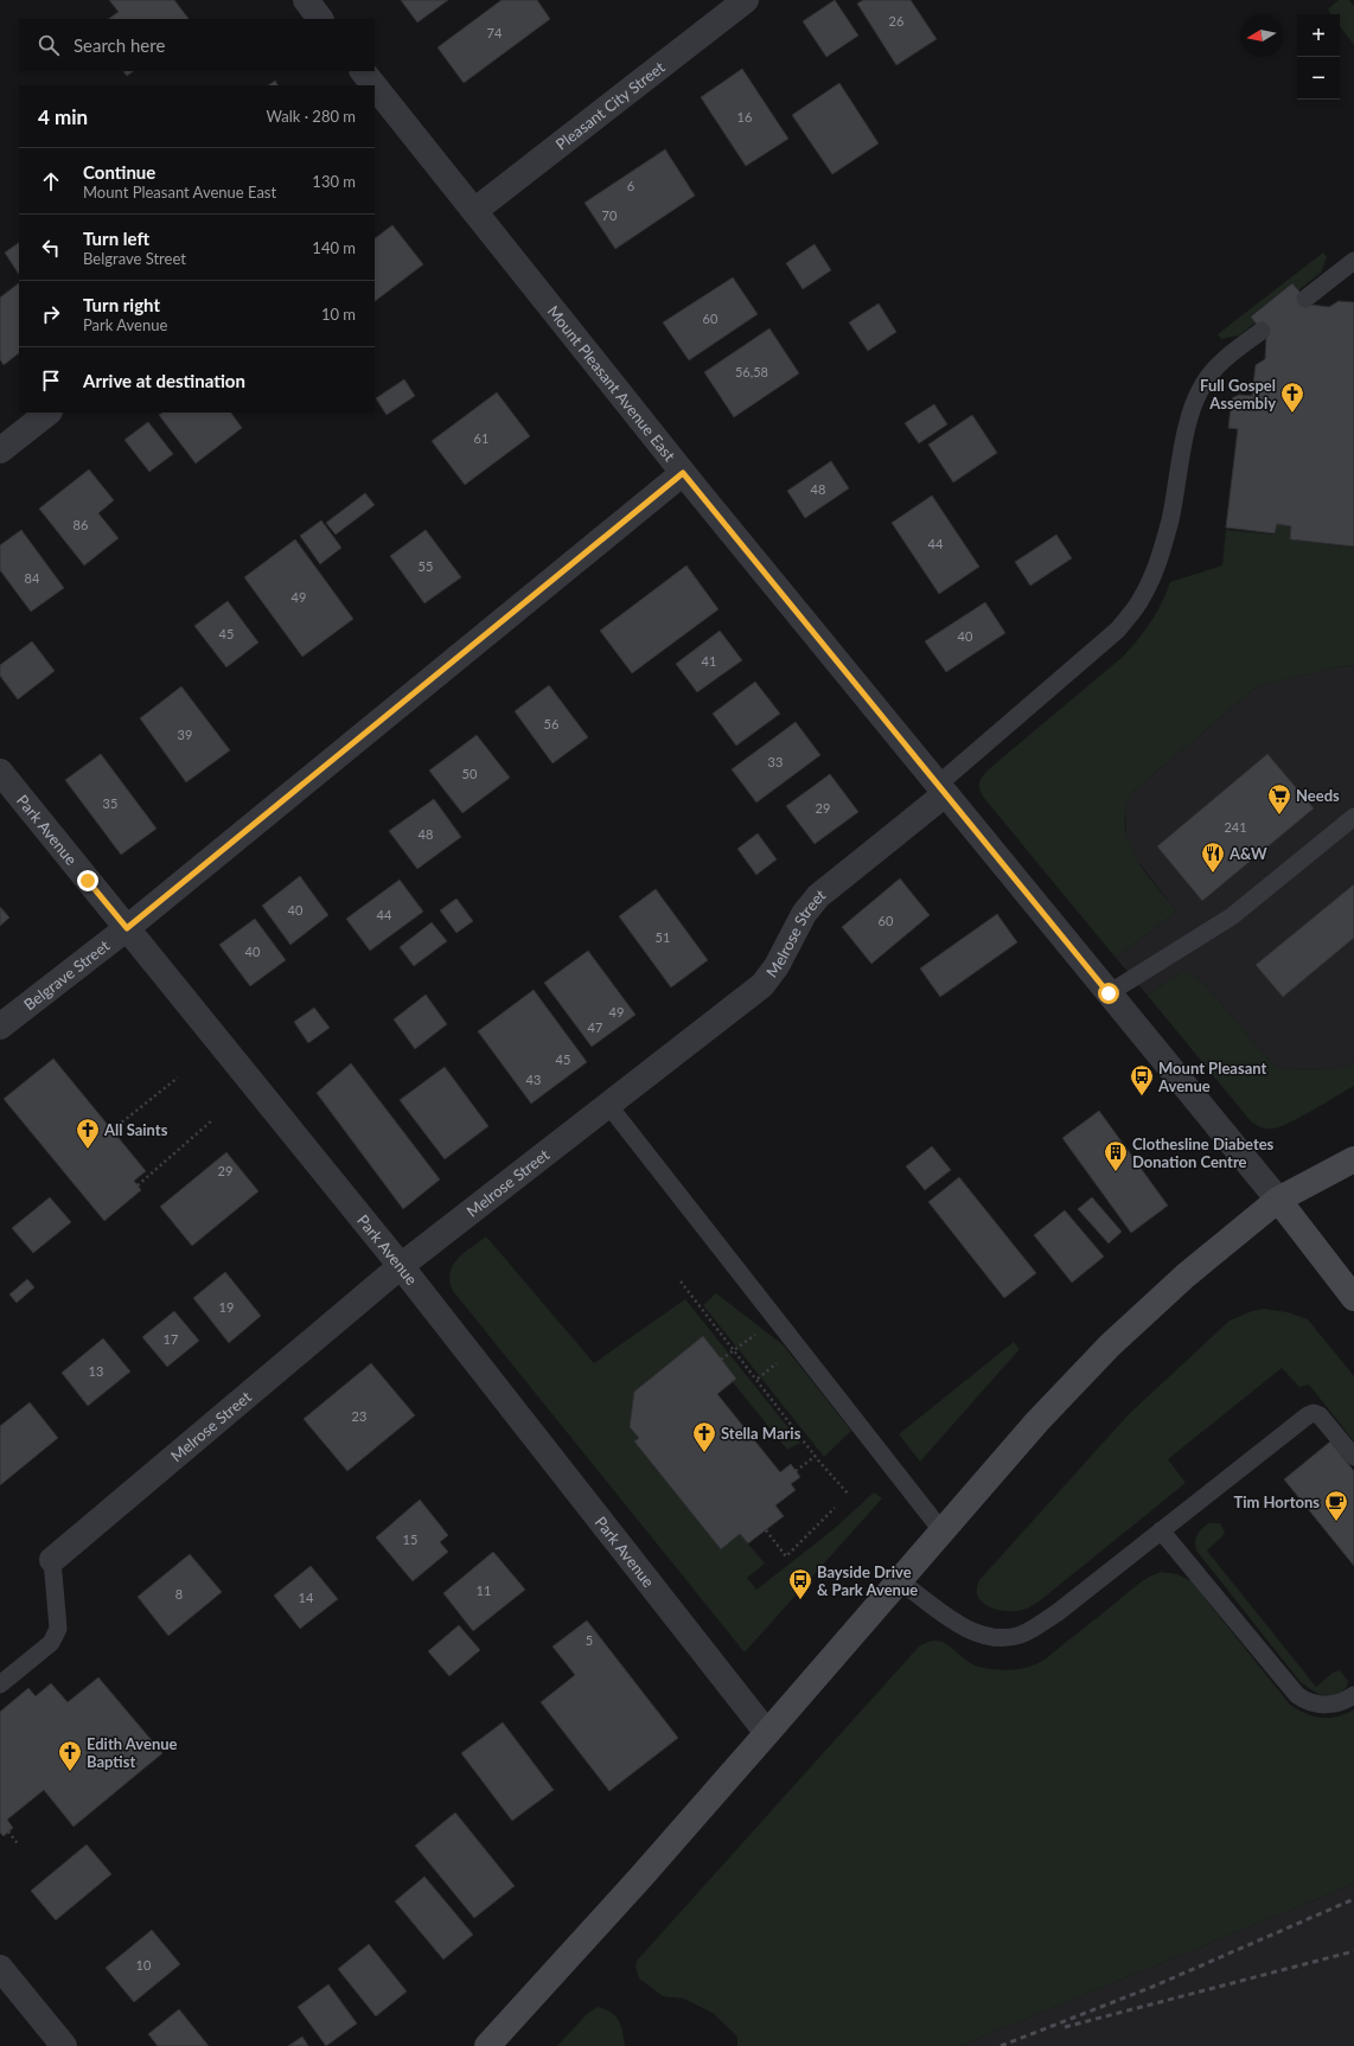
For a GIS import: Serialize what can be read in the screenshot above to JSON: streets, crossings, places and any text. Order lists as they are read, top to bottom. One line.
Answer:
{"streets":{"street":["Pleasant City Street","Mount Pleasant Avenue East","Park Avenue","Melrose Street","Belgrave Street"]},"crossings":[["Pleasant City Street","Mount Pleasant Avenue East"],["Mount Pleasant Avenue East","Melrose Street"],["Mount Pleasant Avenue East","Belgrave Street"],["Park Avenue","Melrose Street"],["Park Avenue","Belgrave Street"]],"places":{"church":["Full Gospel Assembly","All Saints","Stella Maris","Edith Avenue Baptist"],"supermarket":["Needs"],"restaurant":["A&W"],"bus stop":["Mount Pleasant Avenue","Bayside Drive & Park Avenue"],"building":["Clothesline Diabetes Donation Centre"],"cafe":["Tim Hortons"]},"house_numbers":["26","74","16","6","70","60","56,58","61","48","86","44","55","84","49","45","40","41","56","39","33","50","35","29","241","48","40","44","60","51","40","49","47","45","43","29","19","17","13","23","15","11","8","14","5","10"],"north":"left","page":{"map_buttons":["+","−"],"search":"Search here","heading":["4 min","Walk · 280 m"],"list":[["Continue","Mount Pleasant Avenue East","130 m"],["Turn left","Belgrave Street","140 m"],["Turn right","Park Avenue","10 m"],"Arrive at destination"]}}
